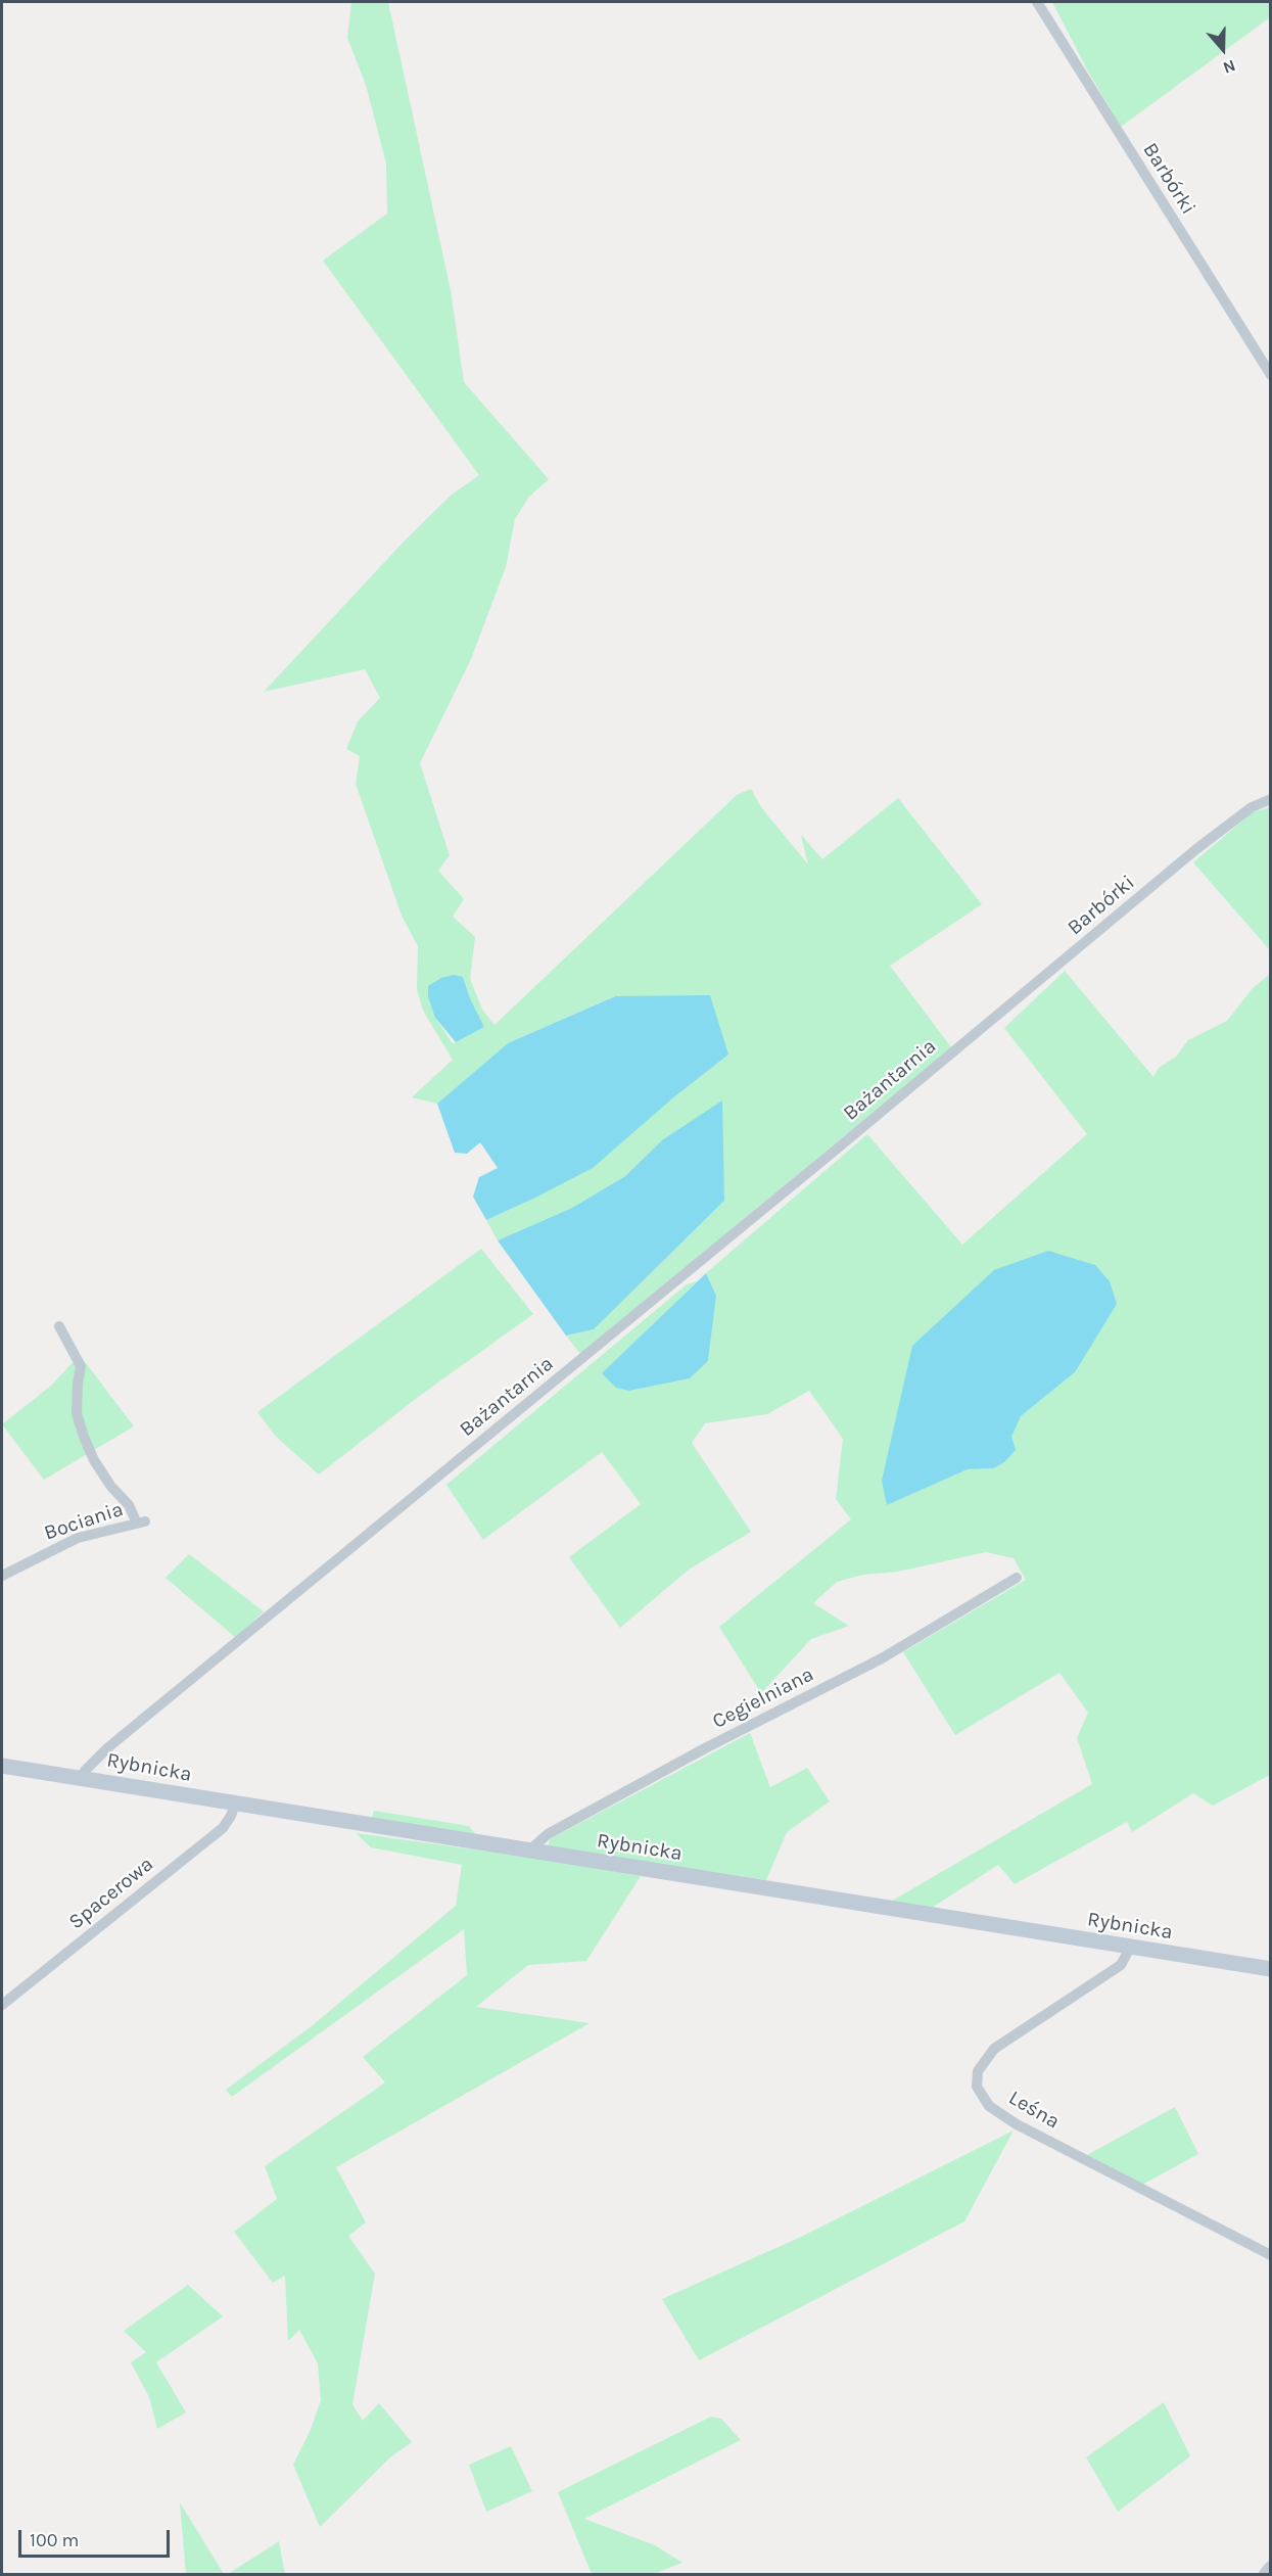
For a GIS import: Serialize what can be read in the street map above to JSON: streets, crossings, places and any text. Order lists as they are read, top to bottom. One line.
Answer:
{"streets":{"main road":["Rybnicka"],"street":["Barbórki","Bażantarnia","Bociania","Cegielniana","Spacerowa","Leśna"]},"crossings":[["Barbórki","Bażantarnia"],["Bażantarnia","Rybnicka"],["Cegielniana","Rybnicka"],["Rybnicka","Spacerowa"],["Rybnicka","Leśna"]],"scale_bar":"100 m","north":"bottom"}
